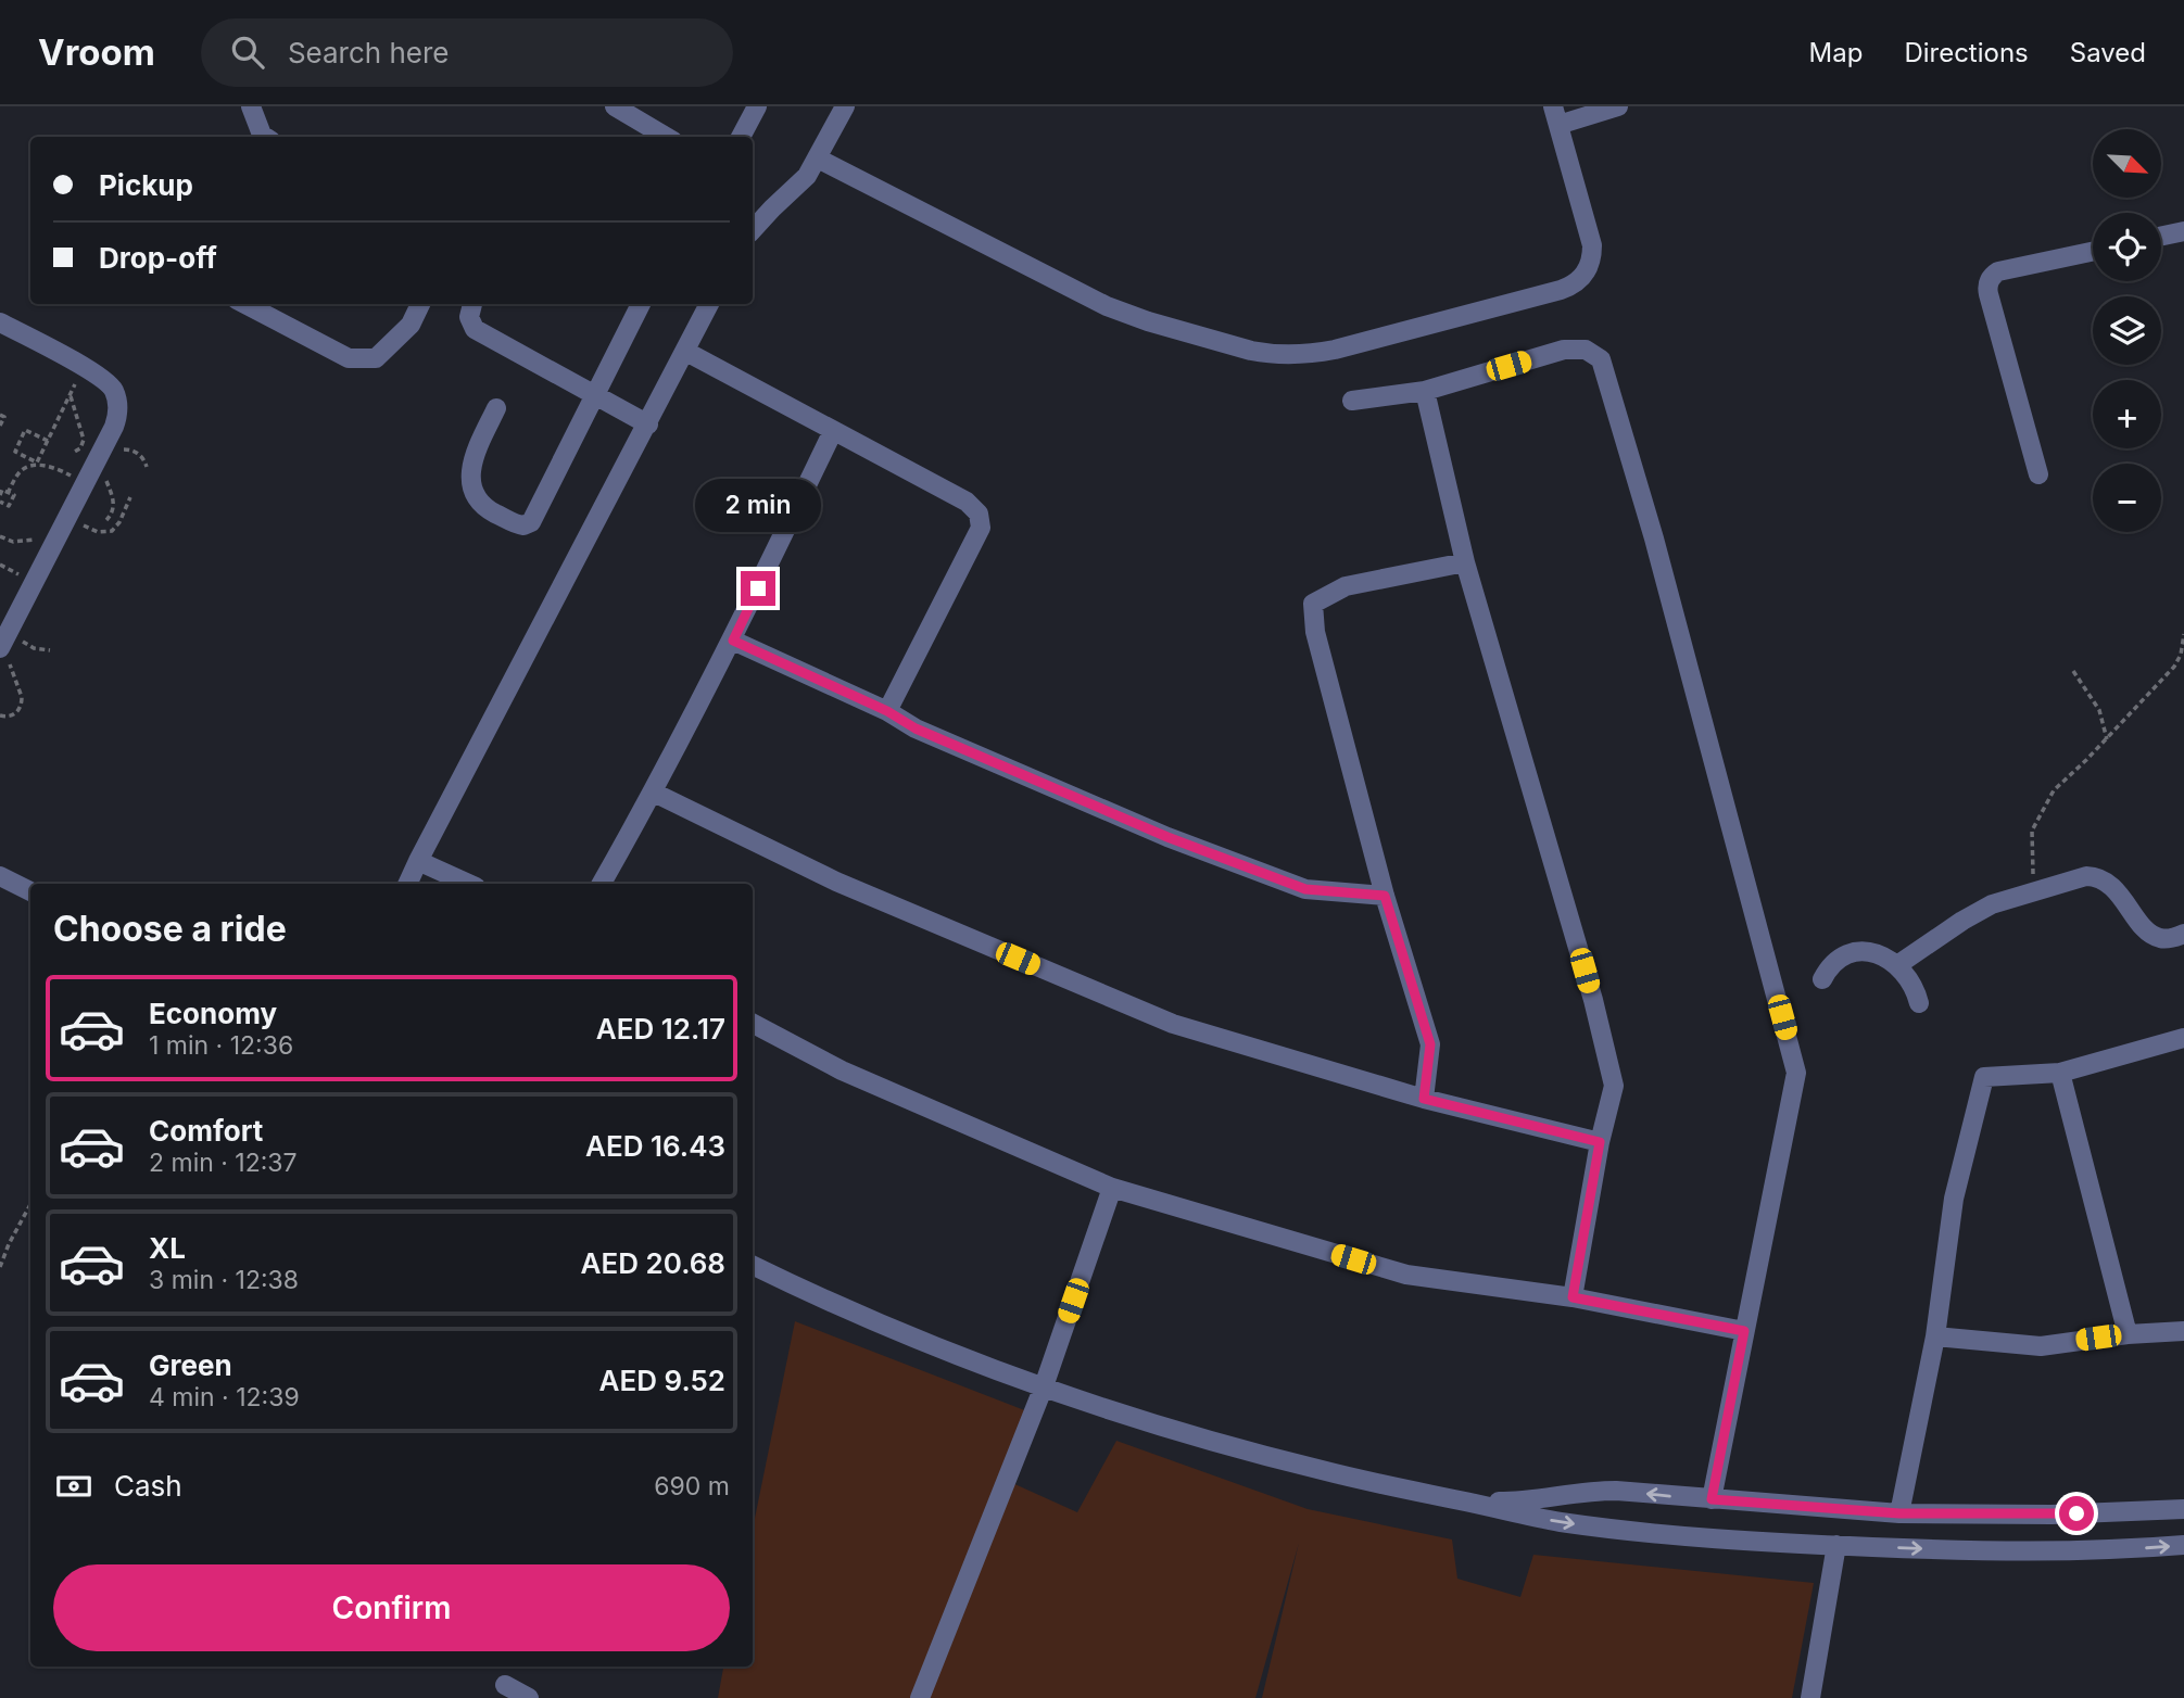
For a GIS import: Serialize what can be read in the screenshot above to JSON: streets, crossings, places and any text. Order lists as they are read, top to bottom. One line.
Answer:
{"north":"bottom right","page":{"header":"Vroom","search":"Search here","nav":["Map","Directions","Saved"],"map_buttons":["+","−"],"banner":["Pickup","Drop-off"],"bubble":"2 min","heading":"Choose a ride","list":[{"name":"Economy","note":"1 min · 12:36","value":"AED 12.17"},{"name":"Comfort","note":"2 min · 12:37","value":"AED 16.43"},{"name":"XL","note":"3 min · 12:38","value":"AED 20.68"},{"name":"Green","note":"4 min · 12:39","value":"AED 9.52"}],"pay":["Cash","690 m"],"buttons":"Confirm"}}
